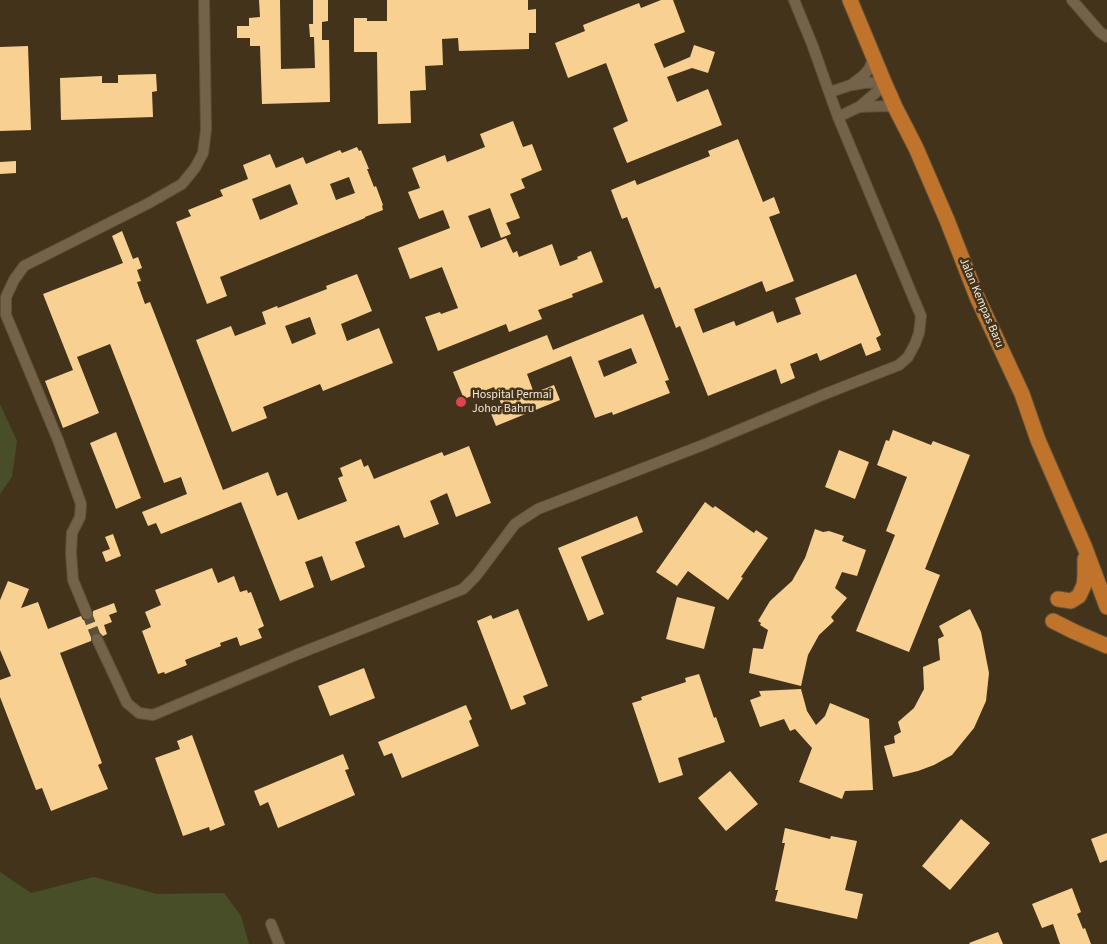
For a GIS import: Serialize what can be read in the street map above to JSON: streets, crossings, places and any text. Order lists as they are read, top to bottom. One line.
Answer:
{"streets":{"main road":["Jalan Kempas Baru"]},"places":["Hospital Permai Johor Bahru"]}
